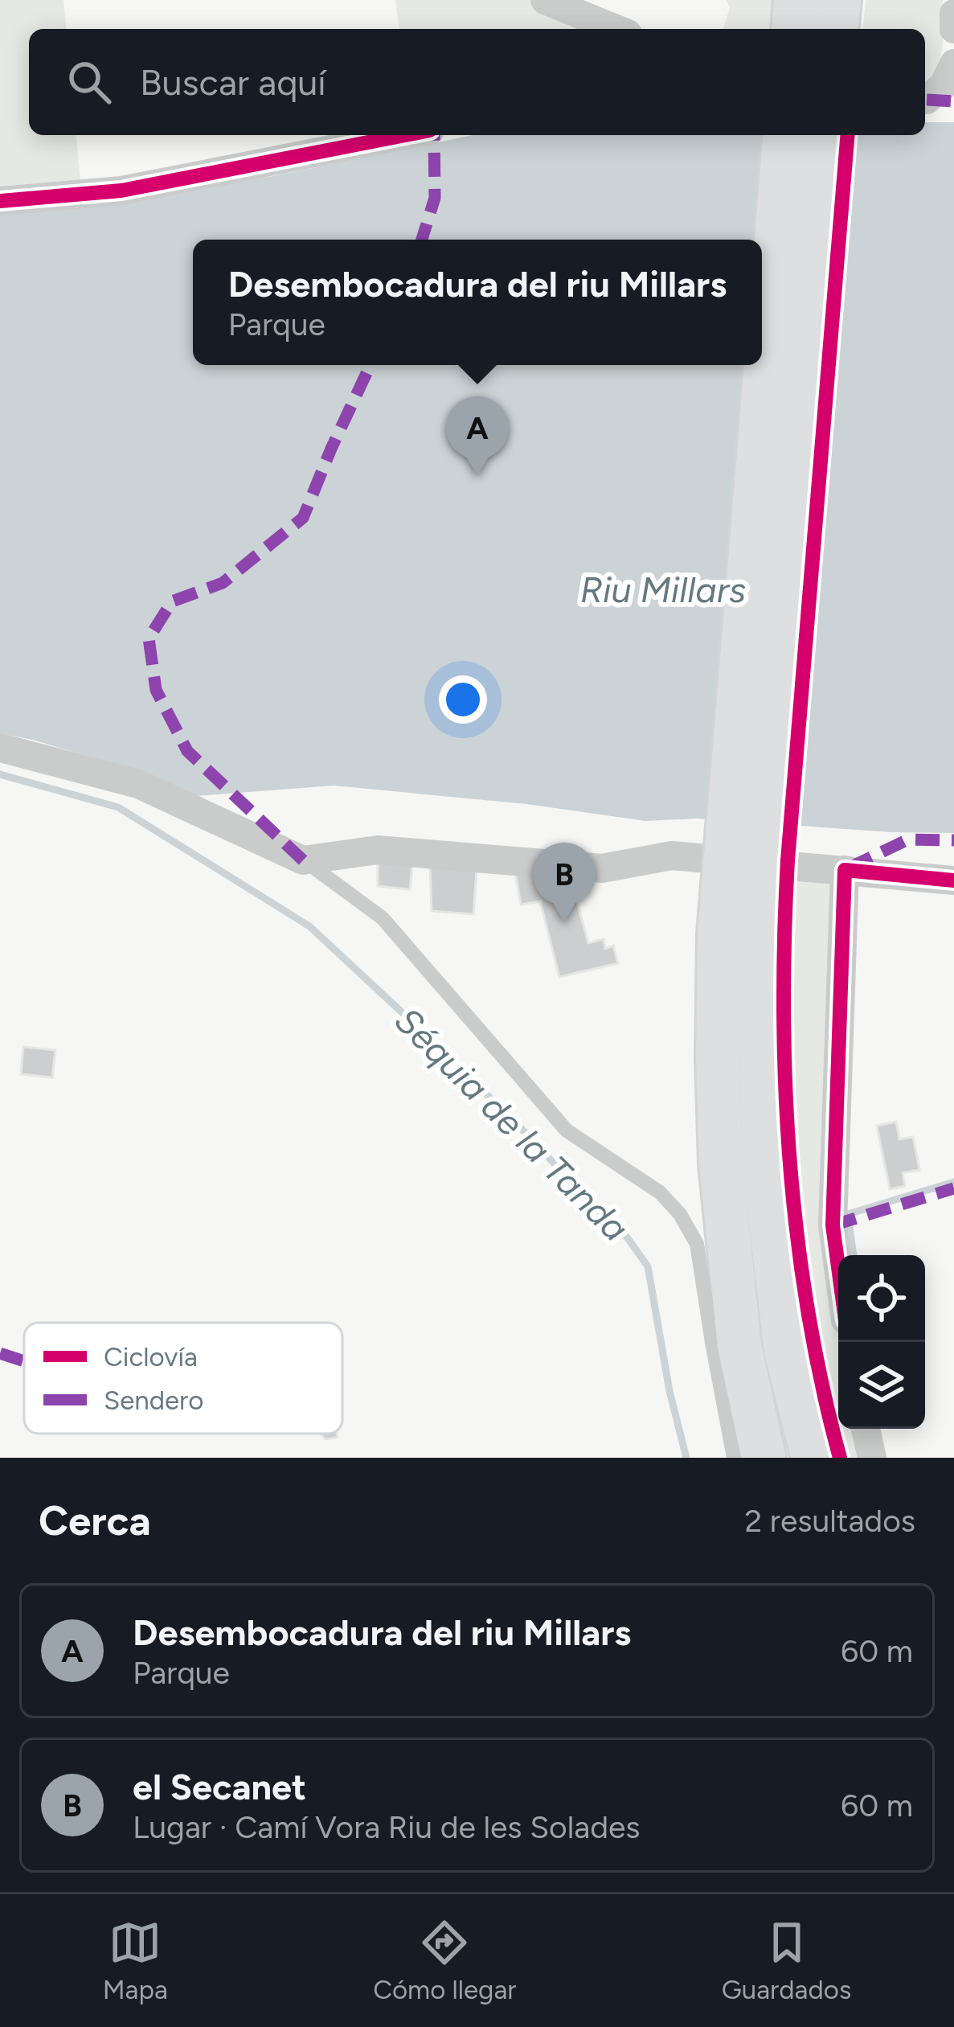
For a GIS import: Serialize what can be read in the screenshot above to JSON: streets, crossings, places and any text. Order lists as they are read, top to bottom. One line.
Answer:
{"water":["Riu Millars","Séquia de la Tanda"],"legend":["Ciclovía","Sendero"],"page":{"search":"Buscar aquí","popup":["Desembocadura del riu Millars","Parque"],"pins":["A","B"],"heading":["Cerca","2 resultados"],"list":[{"mark":"A","name":"Desembocadura del riu Millars","note":"Parque","value":"60 m"},{"mark":"B","name":"el Secanet","note":"Lugar · Camí Vora Riu de les Solades","value":"60 m"}],"nav":["Mapa","Cómo llegar","Guardados"]}}
